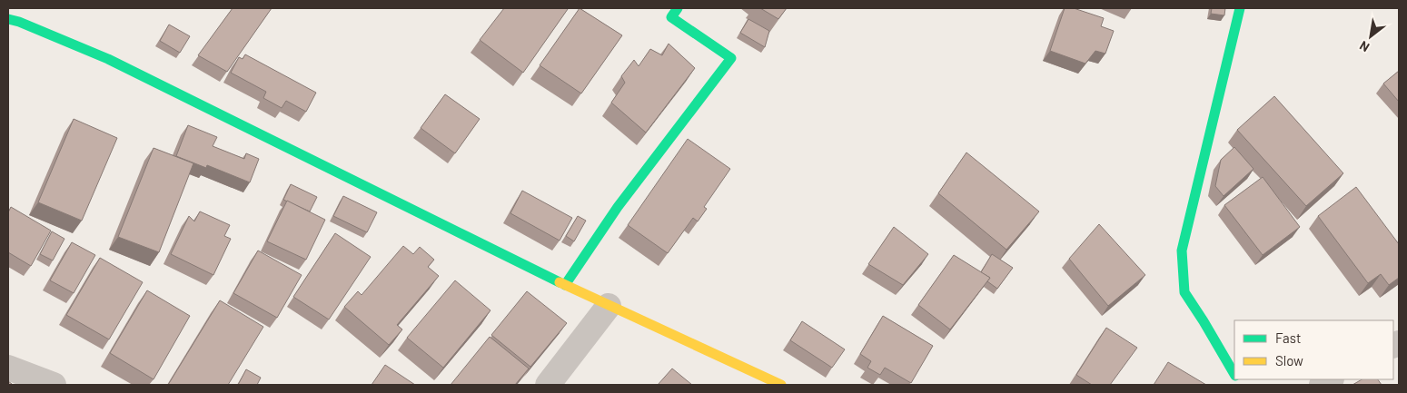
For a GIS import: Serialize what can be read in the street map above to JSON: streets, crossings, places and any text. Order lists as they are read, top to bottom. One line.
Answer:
{"legend":["Fast","Slow"],"north":"bottom left"}
